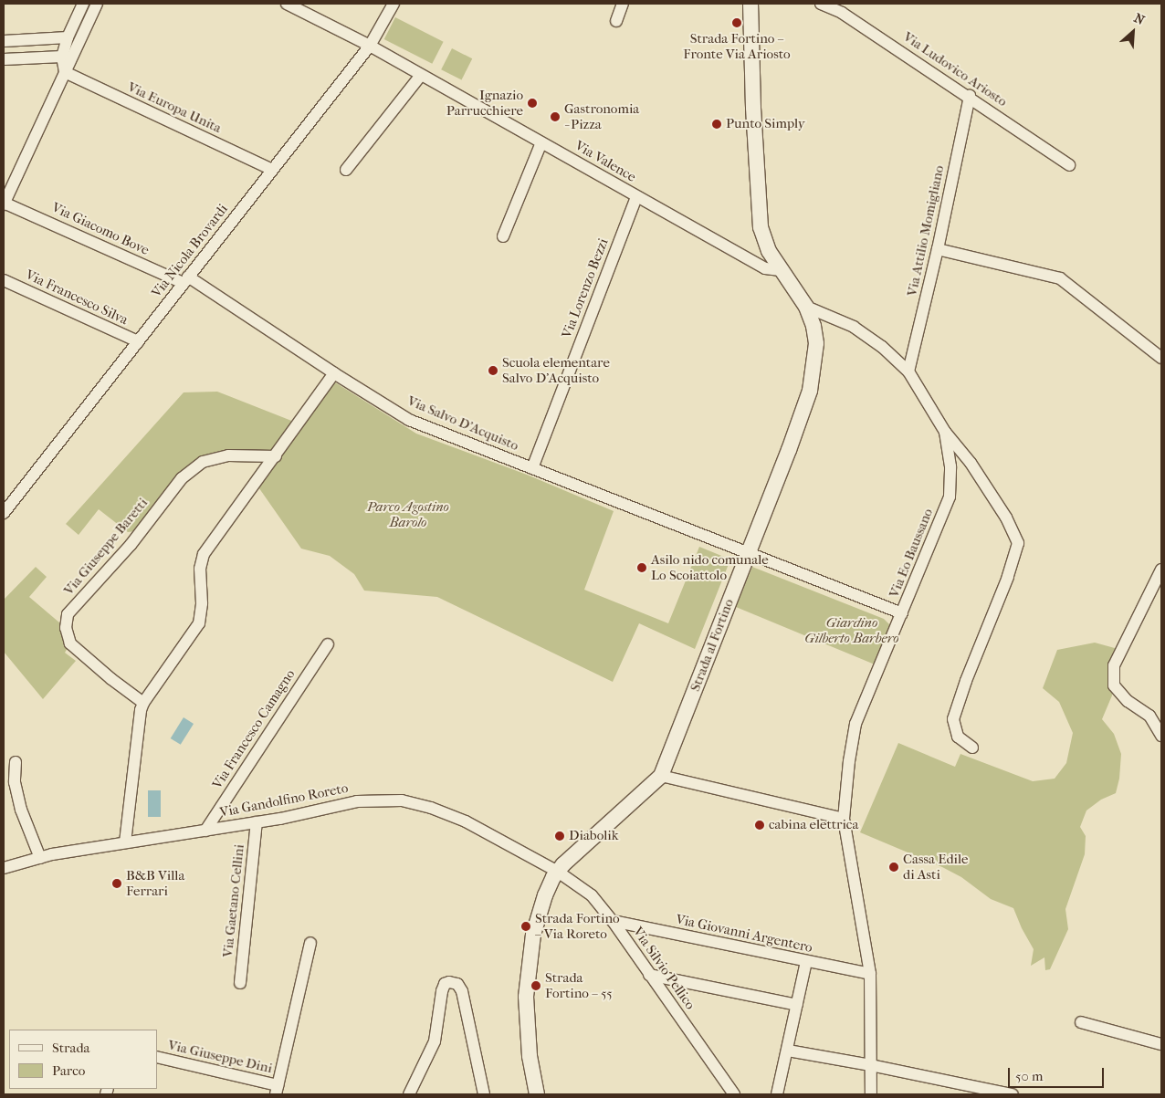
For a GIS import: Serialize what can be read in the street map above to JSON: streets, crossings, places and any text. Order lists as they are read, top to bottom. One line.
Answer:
{"streets":{"street":["Via Ludovico Ariosto","Via Europa Unita","Via Valence","Via Giacomo Bove","Via Attilio Momigliano","Via Nicola Brovardi","Via Lorenzo Bezzi","Via Francesco Silva","Via Salvo D'Acquisto","Via Giuseppe Baretti","Via Eo Baussano","Strada al Fortino","Via Francesco Camagno","Via Gandolfino Roreto","Via Gaetano Cellini","Via Giovanni Argentero","Via Silvio Pellico","Via Giuseppe Dini"]},"crossings":[["Via Ludovico Ariosto","Via Attilio Momigliano"],["Via Europa Unita","Via Nicola Brovardi"],["Via Valence","Via Nicola Brovardi"],["Via Valence","Via Lorenzo Bezzi"],["Via Valence","Strada al Fortino"],["Via Giacomo Bove","Via Nicola Brovardi"],["Via Giacomo Bove","Via Salvo D'Acquisto"],["Via Attilio Momigliano","Via Eo Baussano"],["Via Nicola Brovardi","Via Francesco Silva"],["Via Nicola Brovardi","Via Salvo D'Acquisto"],["Via Lorenzo Bezzi","Via Salvo D'Acquisto"],["Via Salvo D'Acquisto","Via Eo Baussano"],["Via Salvo D'Acquisto","Strada al Fortino"],["Via Eo Baussano","Strada al Fortino"],["Via Eo Baussano","Via Giovanni Argentero"],["Strada al Fortino","Via Gandolfino Roreto"],["Strada al Fortino","Via Silvio Pellico"],["Via Francesco Camagno","Via Gandolfino Roreto"],["Via Gandolfino Roreto","Via Gaetano Cellini"],["Via Gandolfino Roreto","Via Silvio Pellico"],["Via Giovanni Argentero","Via Silvio Pellico"]],"parks":["Parco Agostino Barolo","Giardino Gilberto Barbero"],"places":["Strada Fortino – Fronte Via Ariosto","Ignazio Parrucchiere","Gastronomia - Pizza","Punto Simply","Scuola elementare Salvo D'Acquisto","Asilo nido comunale Lo Scoiattolo","cabina elettrica","Diabolik","Cassa Edile di Asti","B&B Villa Ferrari","Strada Fortino – Via Roreto","Strada Fortino – 55"],"legend":["Strada","Parco"],"scale_bar":"50 m","north":"top right"}
